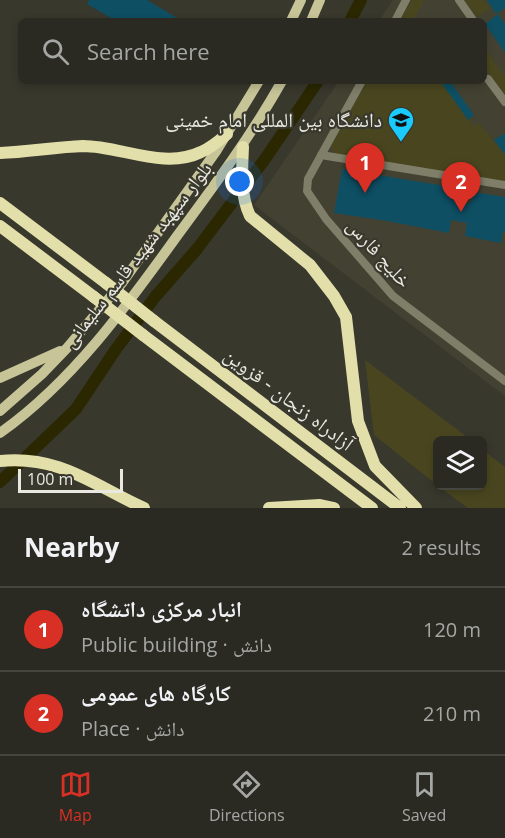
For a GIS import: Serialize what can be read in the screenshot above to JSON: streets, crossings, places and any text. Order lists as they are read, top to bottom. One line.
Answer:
{"streets":{"highway":["آزادراه زنجان - قزوین"],"main road":["بلوار سپهبد شهید قاسم سلیمانی"],"street":["خلیج فارس"]},"places":{"school or university":["دانشگاه بین المللی امام خمینی"]},"scale_bar":"100 m","page":{"search":"Search here","pins":["1","2"],"scale":"100 m","heading":["Nearby","2 results"],"list":[{"mark":"1","name":"انبار مرکزی داتشگاه","note":"Public building · دانش","value":"120 m"},{"mark":"2","name":"کارگاه های عمومی","note":"Place · دانش","value":"210 m"}],"nav":["Map","Directions","Saved"]}}
